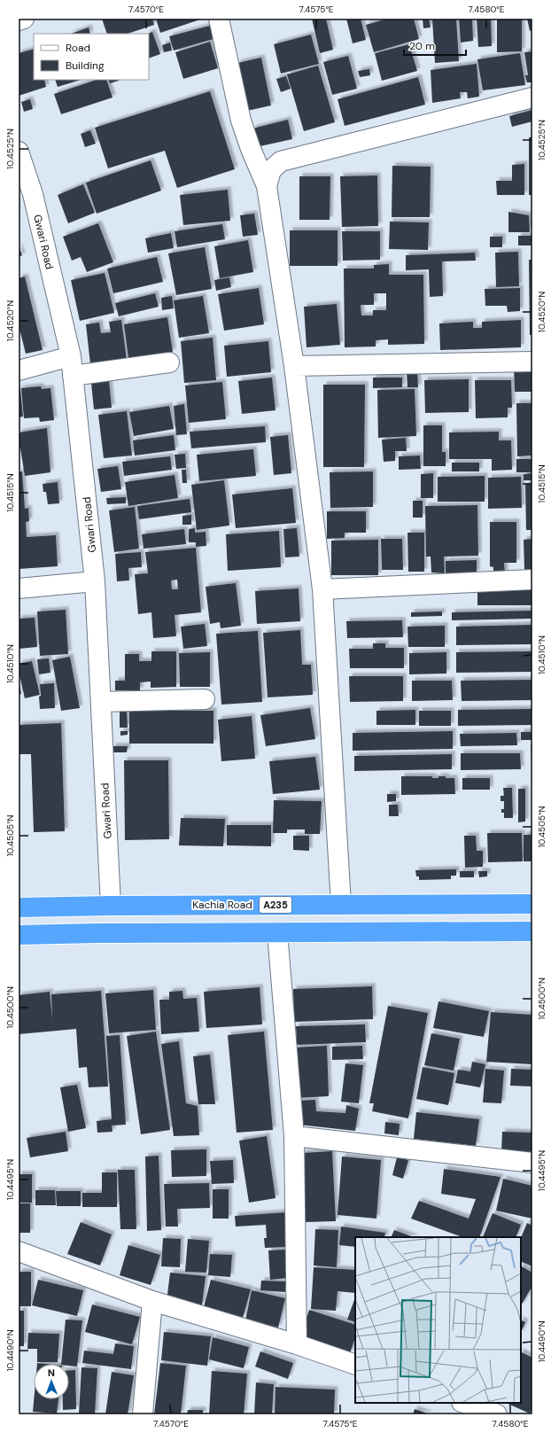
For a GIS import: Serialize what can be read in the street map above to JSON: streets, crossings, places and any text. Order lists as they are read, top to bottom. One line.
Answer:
{"streets":{"highway":["Kachia Road","A235"],"street":["Gwari Road"]},"crossings":[["Gwari Road","Kachia Road"]],"legend":["Road","Building"],"scale_bar":"20 m","north":"top","coordinates":["7.4570°E","7.4575°E","7.4580°E","10.4525°N","10.4520°N","10.4515°N","10.4510°N","10.4505°N","10.4500°N","10.4495°N","10.4490°N"]}
